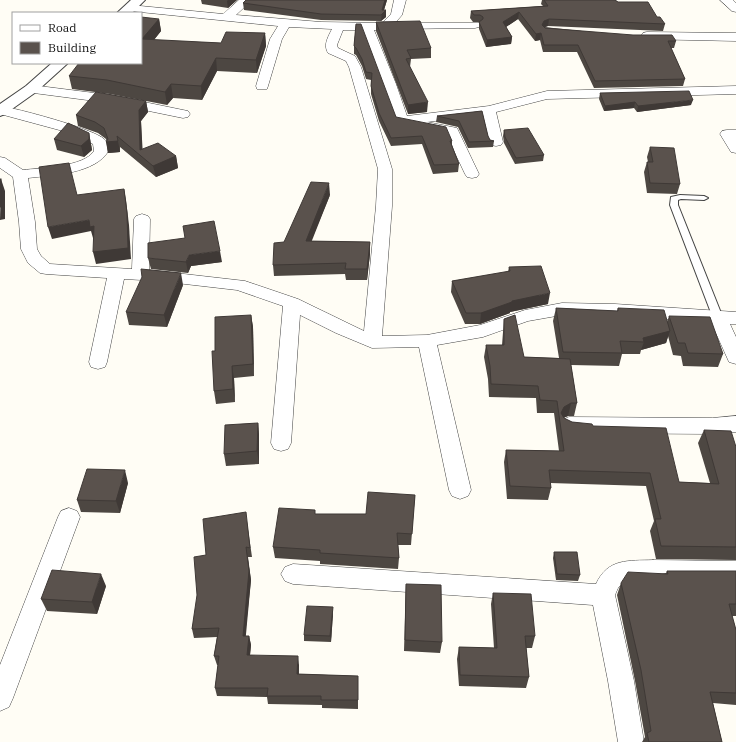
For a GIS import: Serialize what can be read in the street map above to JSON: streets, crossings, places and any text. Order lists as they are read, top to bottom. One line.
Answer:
{"legend":["Road","Building"]}
